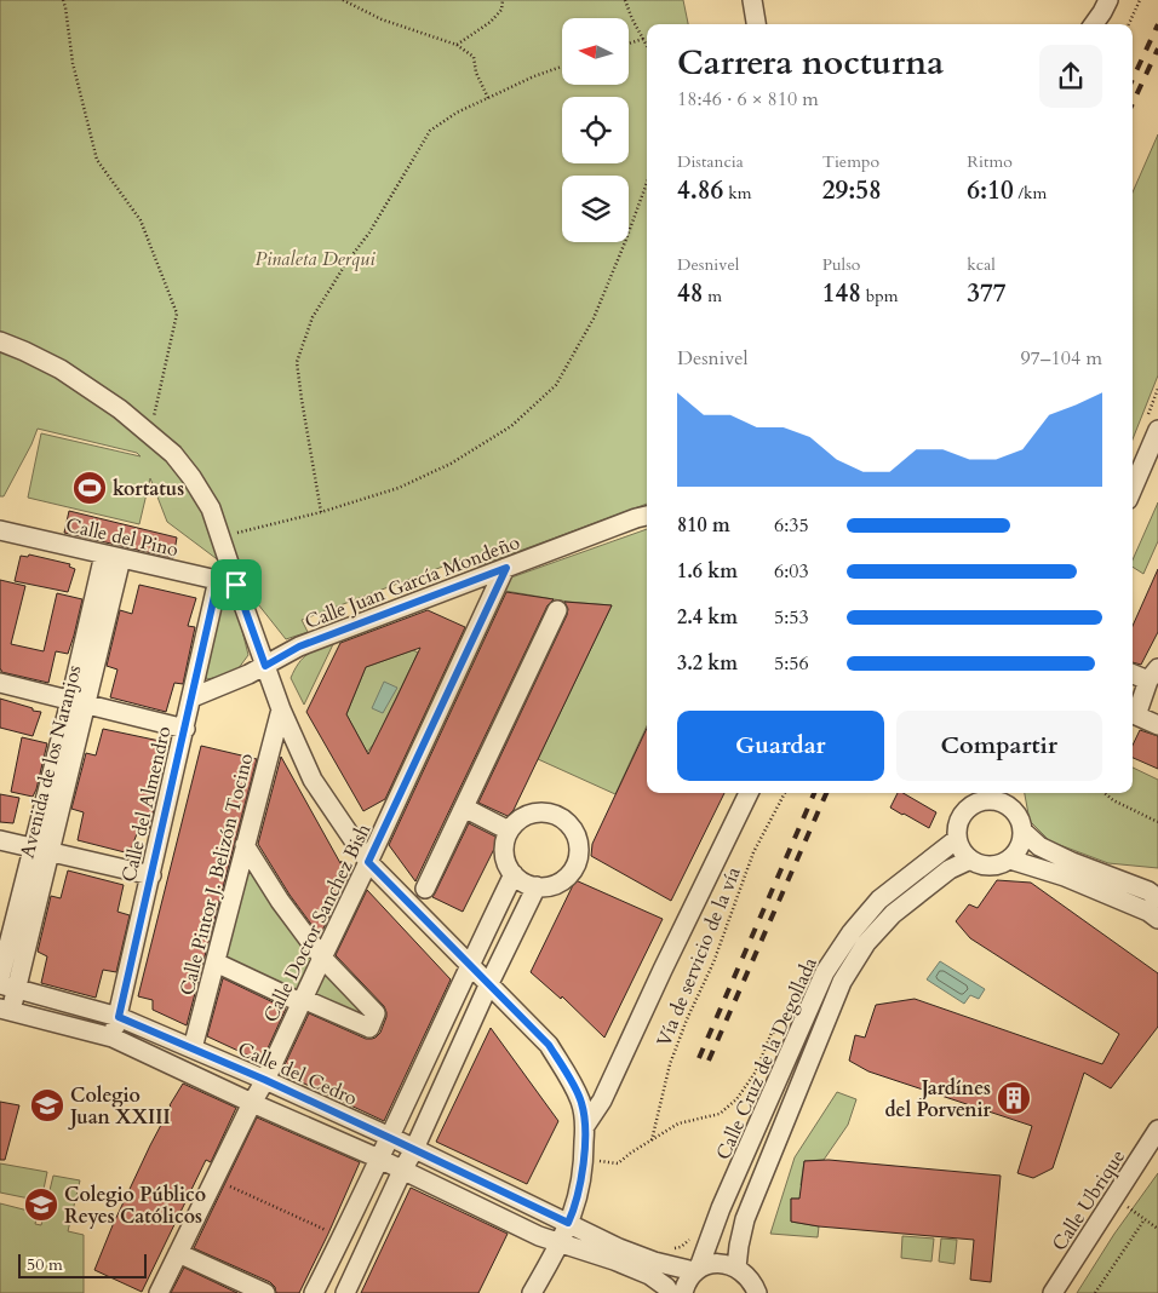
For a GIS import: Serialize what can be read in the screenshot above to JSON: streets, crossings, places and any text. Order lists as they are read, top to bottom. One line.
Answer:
{"streets":{"street":["Calle del Pino","Calle Juan García Mondeño","Avenida de los Naranjos","Calle del Almendro","Calle Pintor J. Belizón Tocino","Calle Doctor Sanchez Bish","Calle Cruz de la Degollada","Calle del Cedro","Calle Ubrique"],"path":["Vía de servicio de la vía"]},"crossings":[["Calle del Pino","Avenida de los Naranjos"],["Calle del Pino","Calle del Almendro"],["Calle Juan García Mondeño","Calle del Almendro"],["Calle Juan García Mondeño","Calle Doctor Sanchez Bish"],["Avenida de los Naranjos","Calle del Cedro"],["Calle del Almendro","Calle del Cedro"],["Calle Pintor J. Belizón Tocino","Calle del Cedro"],["Calle Doctor Sanchez Bish","Calle del Cedro"],["Calle Cruz de la Degollada","Calle del Cedro"]],"parks":["Pinaleta Derqui"],"places":{"sports":["kortatus"],"building":["Jardínes del Porvenir"],"school or university":["Colegio Juan XXIII","Colegio Público Reyes Católicos"]},"scale_bar":"50 m","north":"left","page":{"heading":["Carrera nocturna","18:46 · 6 × 810 m"],"stats":[["Distancia","4.86 km"],["Tiempo","29:58"],["Ritmo","6:10 /km"],["Desnivel","48 m"],["Pulso","148 bpm"],["kcal","377"]],"chart":["Desnivel","97–104 m"],"list":[{"name":"810 m","note":"6:35"},{"name":"1.6 km","note":"6:03"},{"name":"2.4 km","note":"5:53"},{"name":"3.2 km","note":"5:56"}],"buttons":["Guardar","Compartir"],"scale":"50 m"}}
